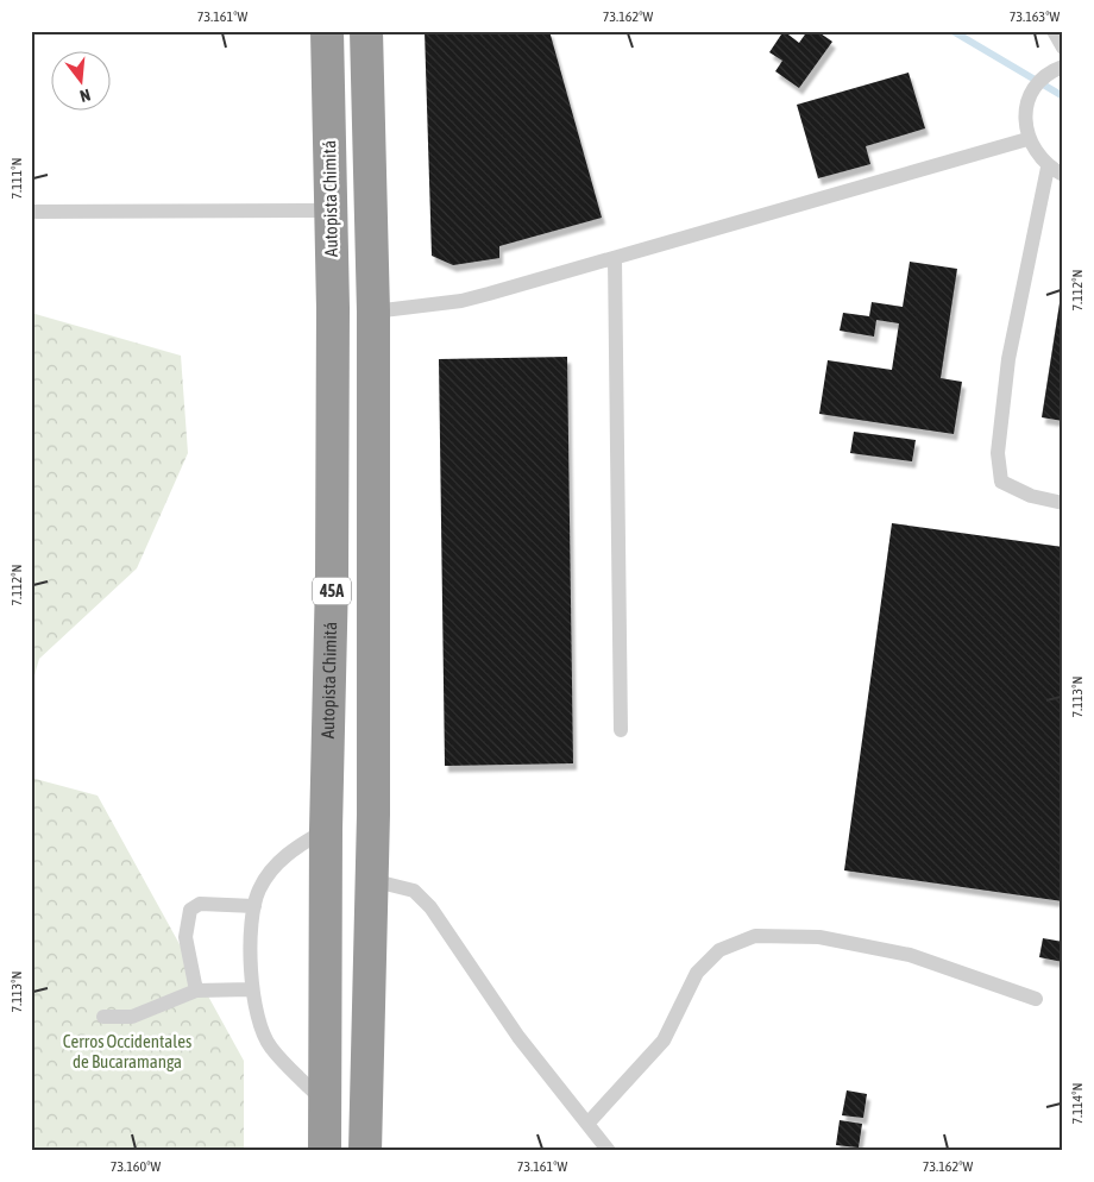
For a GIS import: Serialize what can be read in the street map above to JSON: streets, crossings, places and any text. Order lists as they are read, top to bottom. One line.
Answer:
{"streets":{"highway":["Autopista Chimitá","45A"]},"parks":["Cerros Occidentales de Bucaramanga"],"north":"bottom","coordinates":["73.161°W","73.162°W","73.163°W","7.111°N","7.112°N","7.113°N","7.114°N","73.160°W"]}
